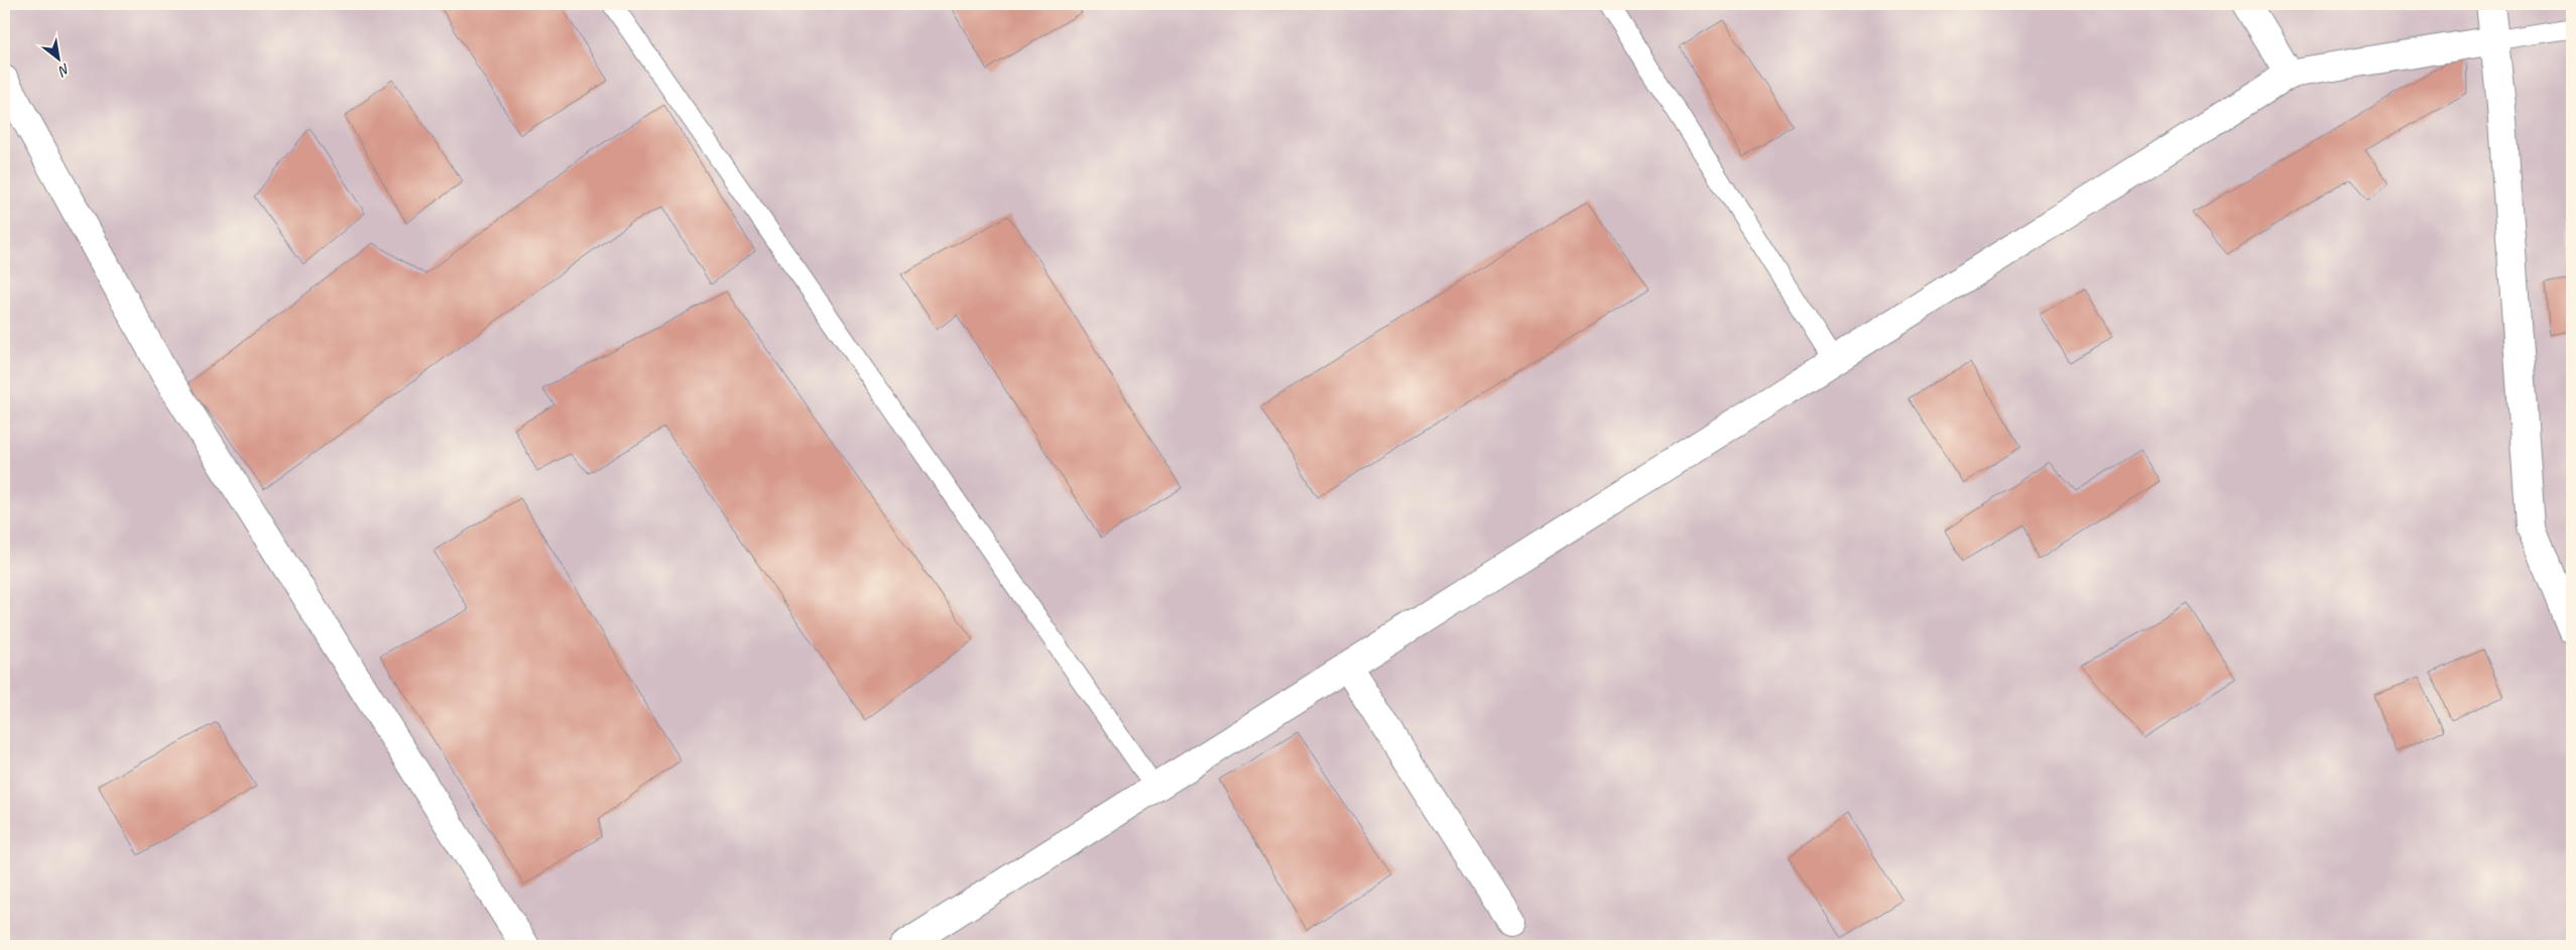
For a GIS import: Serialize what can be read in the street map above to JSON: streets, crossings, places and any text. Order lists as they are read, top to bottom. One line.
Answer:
{"north":"bottom right"}
